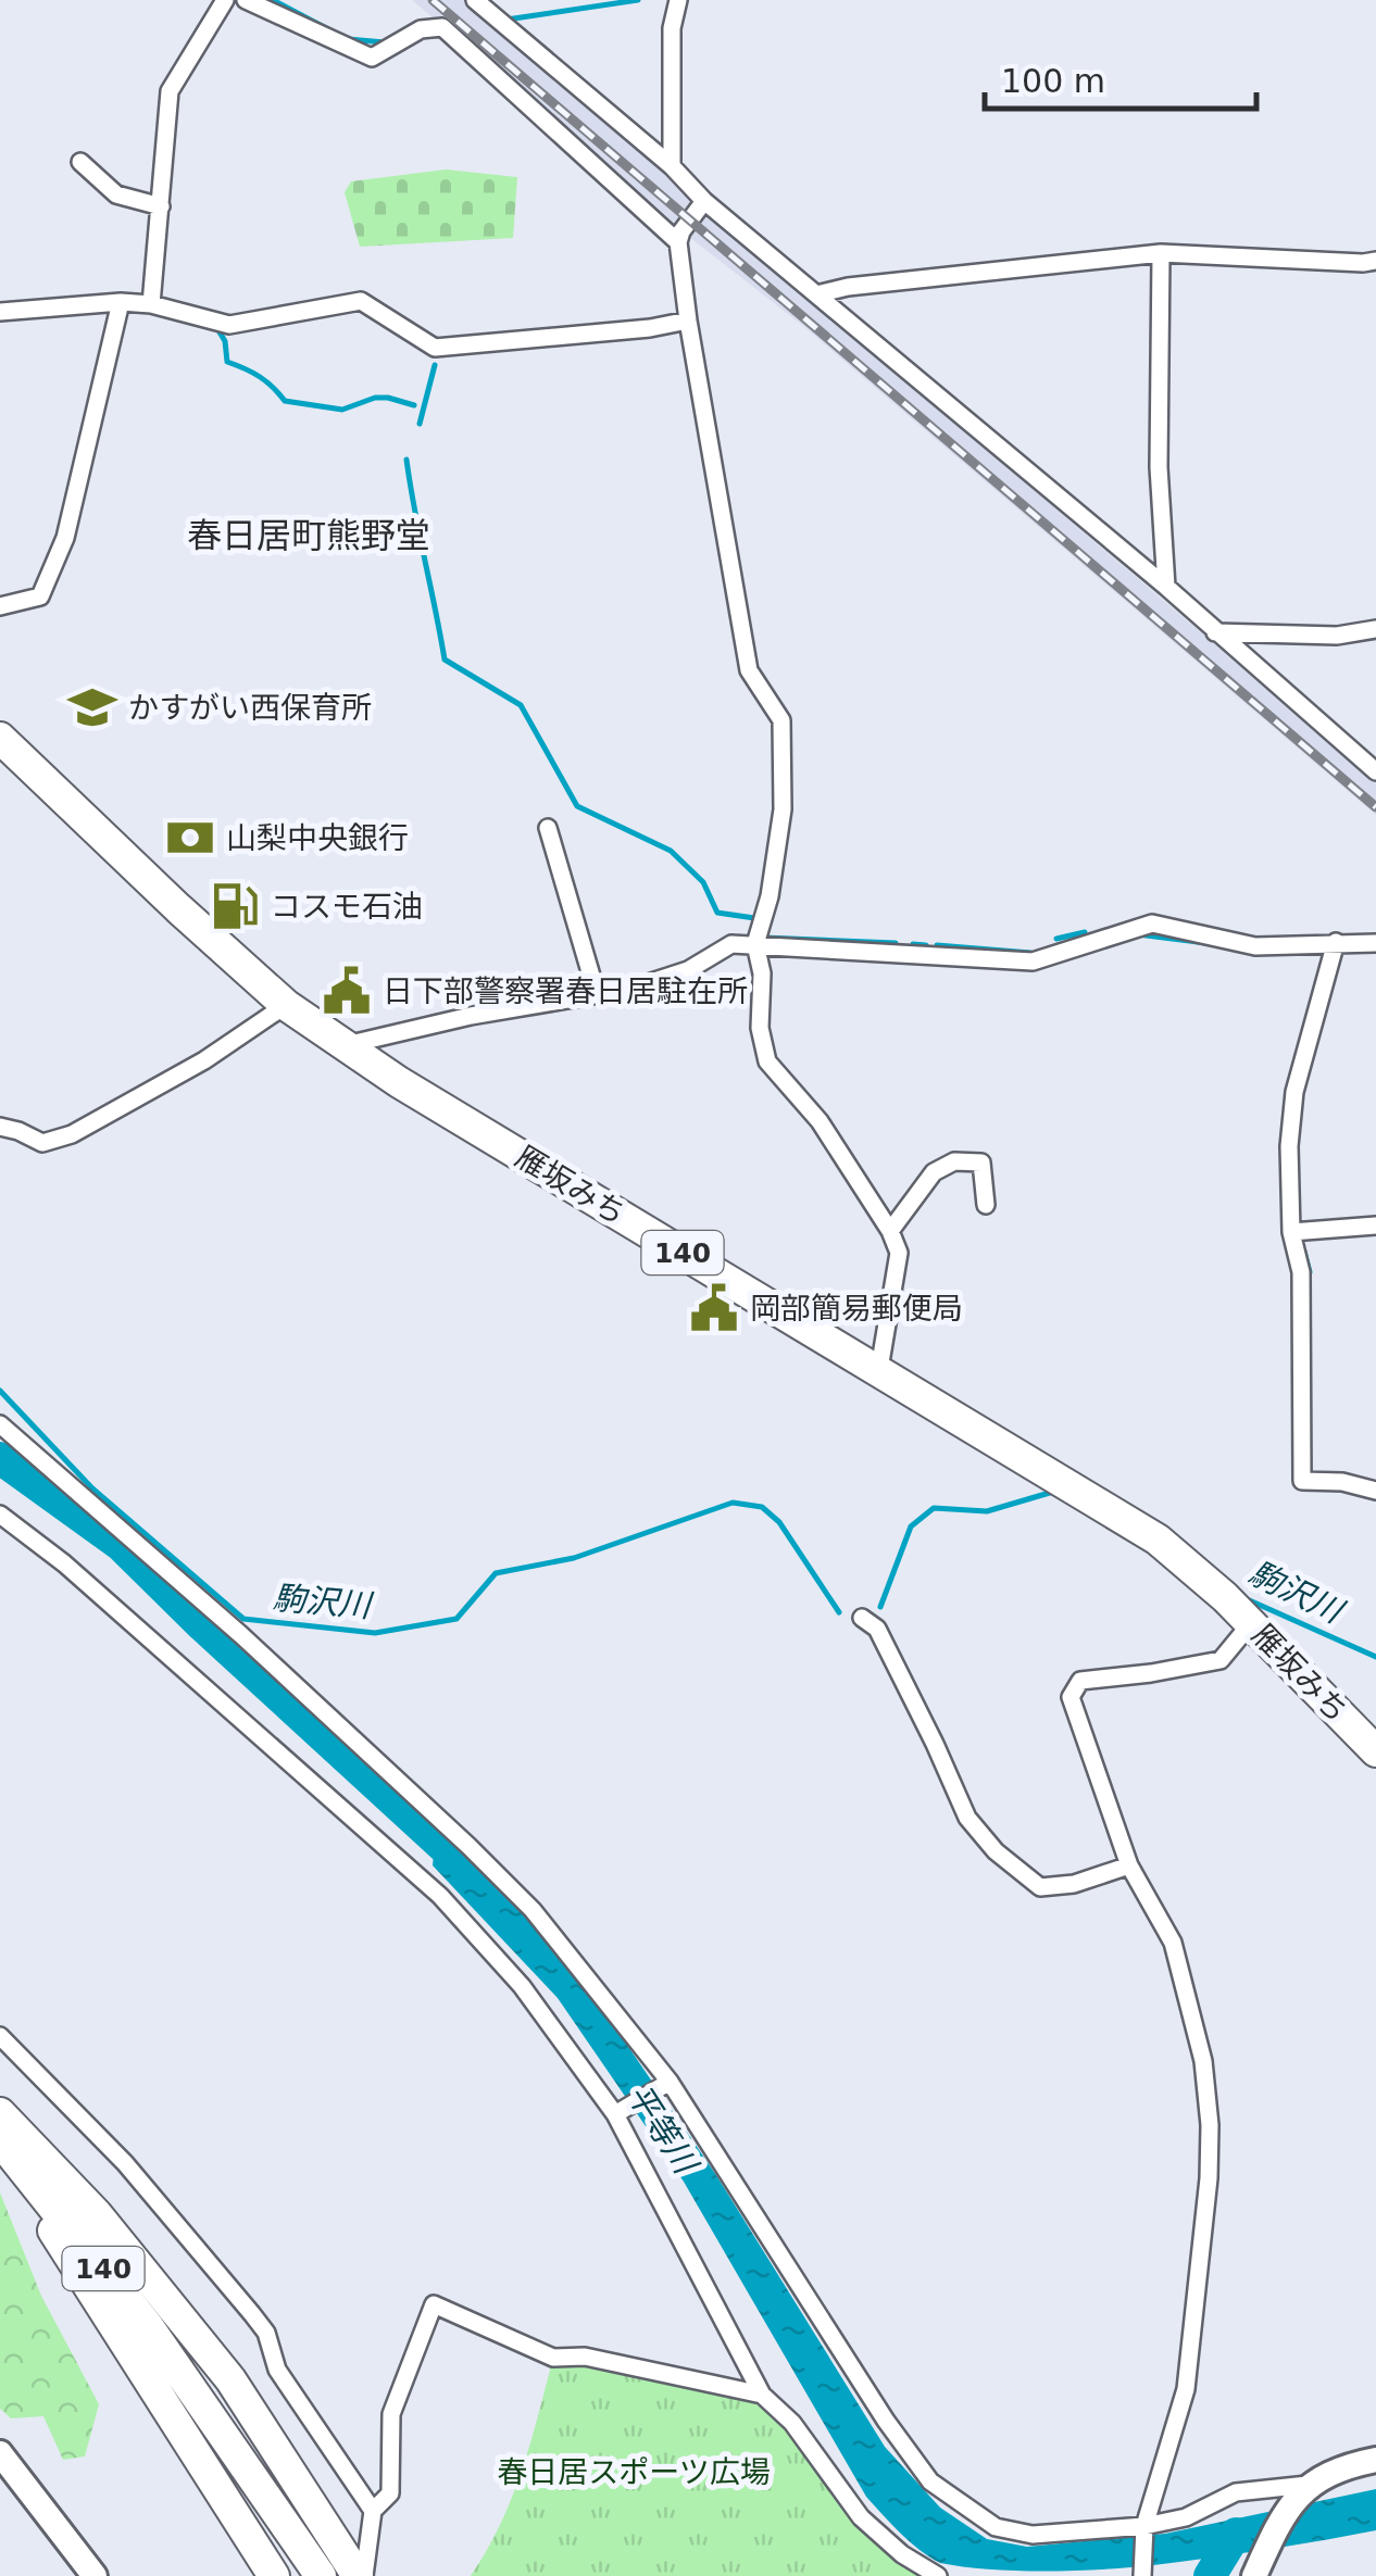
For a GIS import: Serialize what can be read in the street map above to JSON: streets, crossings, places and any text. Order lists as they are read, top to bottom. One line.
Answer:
{"streets":{"highway":["雁坂みち","140"]},"districts":["春日居町熊野堂"],"water":["駒沢川","平等川"],"parks":["春日居スポーツ広場"],"places":{"school or university":["かすがい西保育所"],"bank":["山梨中央銀行"],"fuel station":["コスモ石油"],"public building":["日下部警察署春日居駐在所","岡部簡易郵便局"]},"scale_bar":"100 m"}
